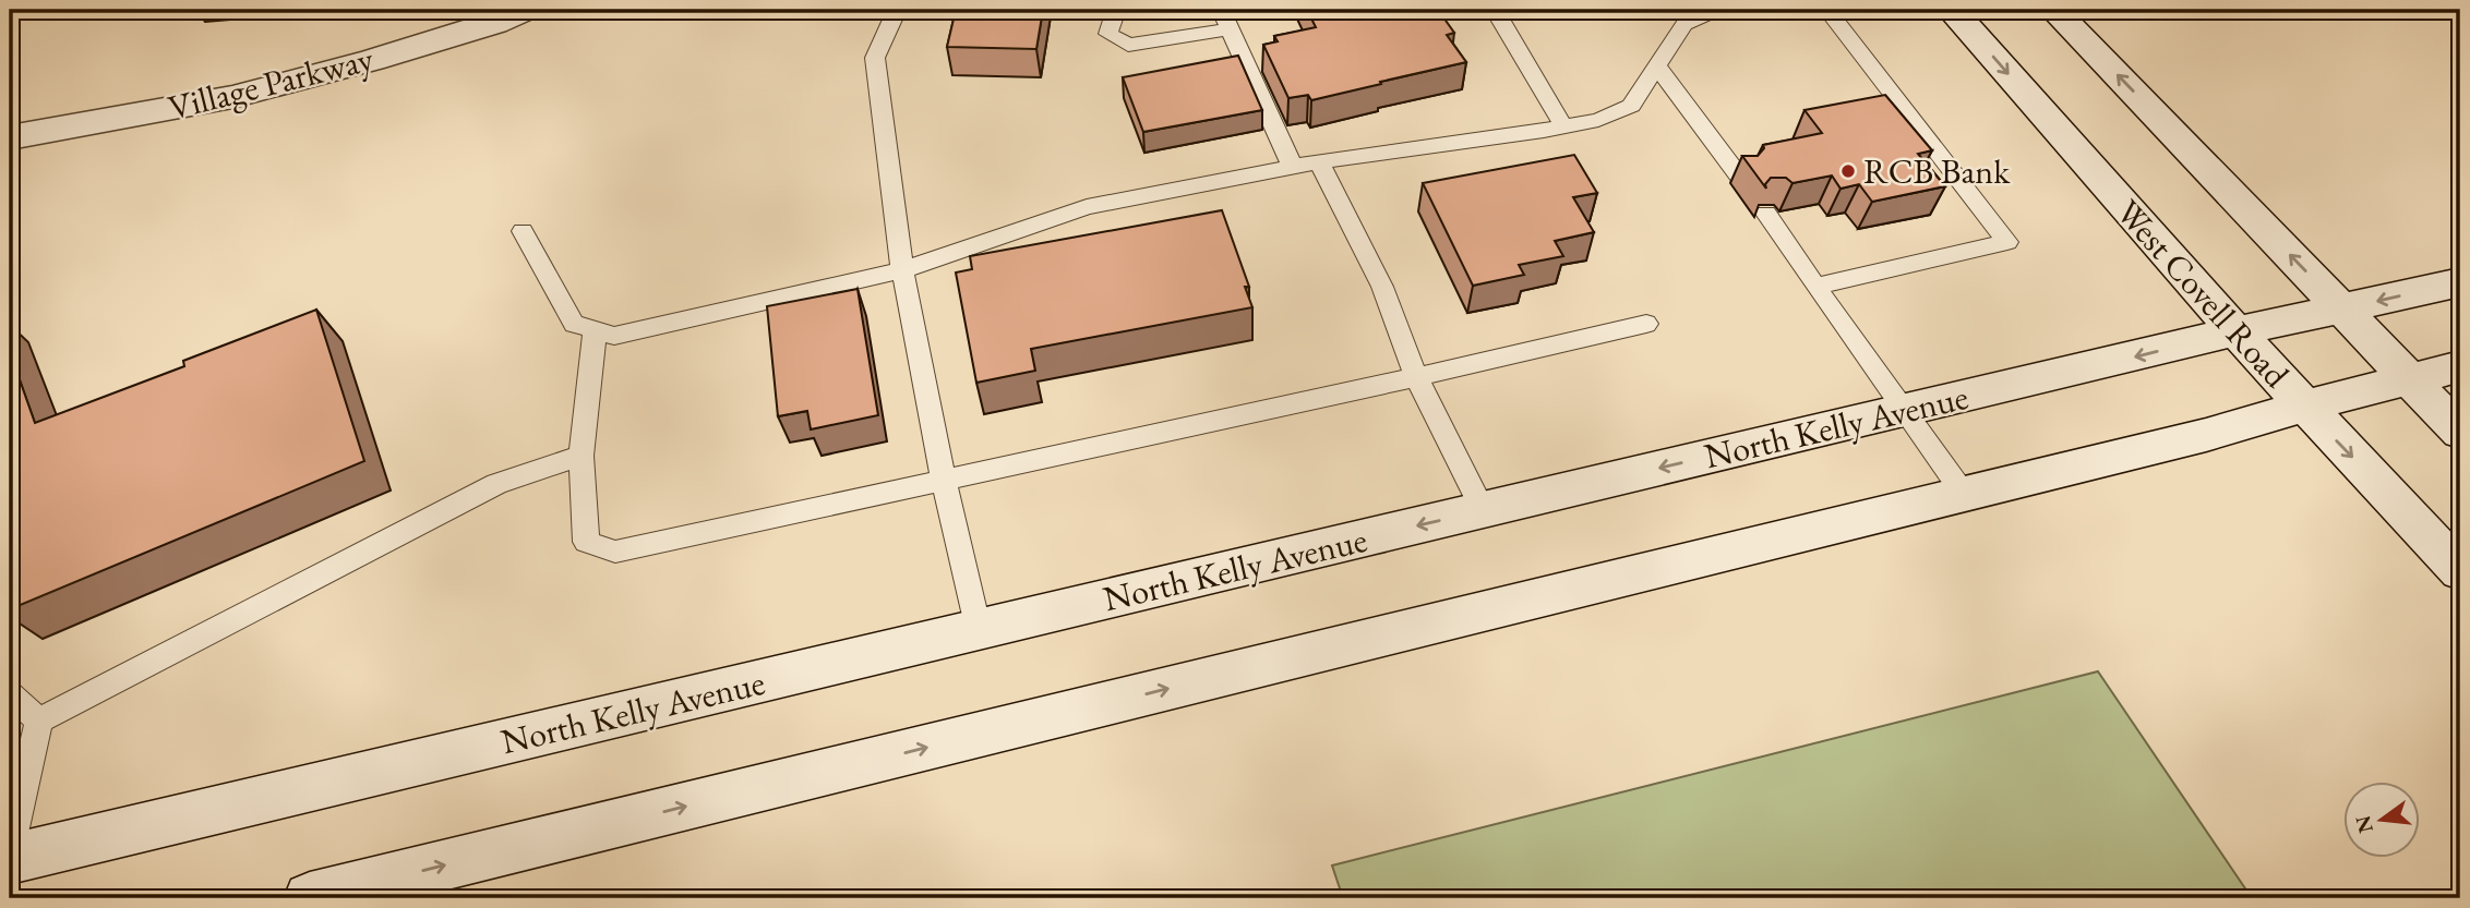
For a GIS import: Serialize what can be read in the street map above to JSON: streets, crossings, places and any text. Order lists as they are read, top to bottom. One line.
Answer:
{"streets":{"street":["Village Parkway","West Covell Road","North Kelly Avenue"]},"crossings":[["West Covell Road","North Kelly Avenue"]],"places":["RCB Bank"],"north":"left"}
